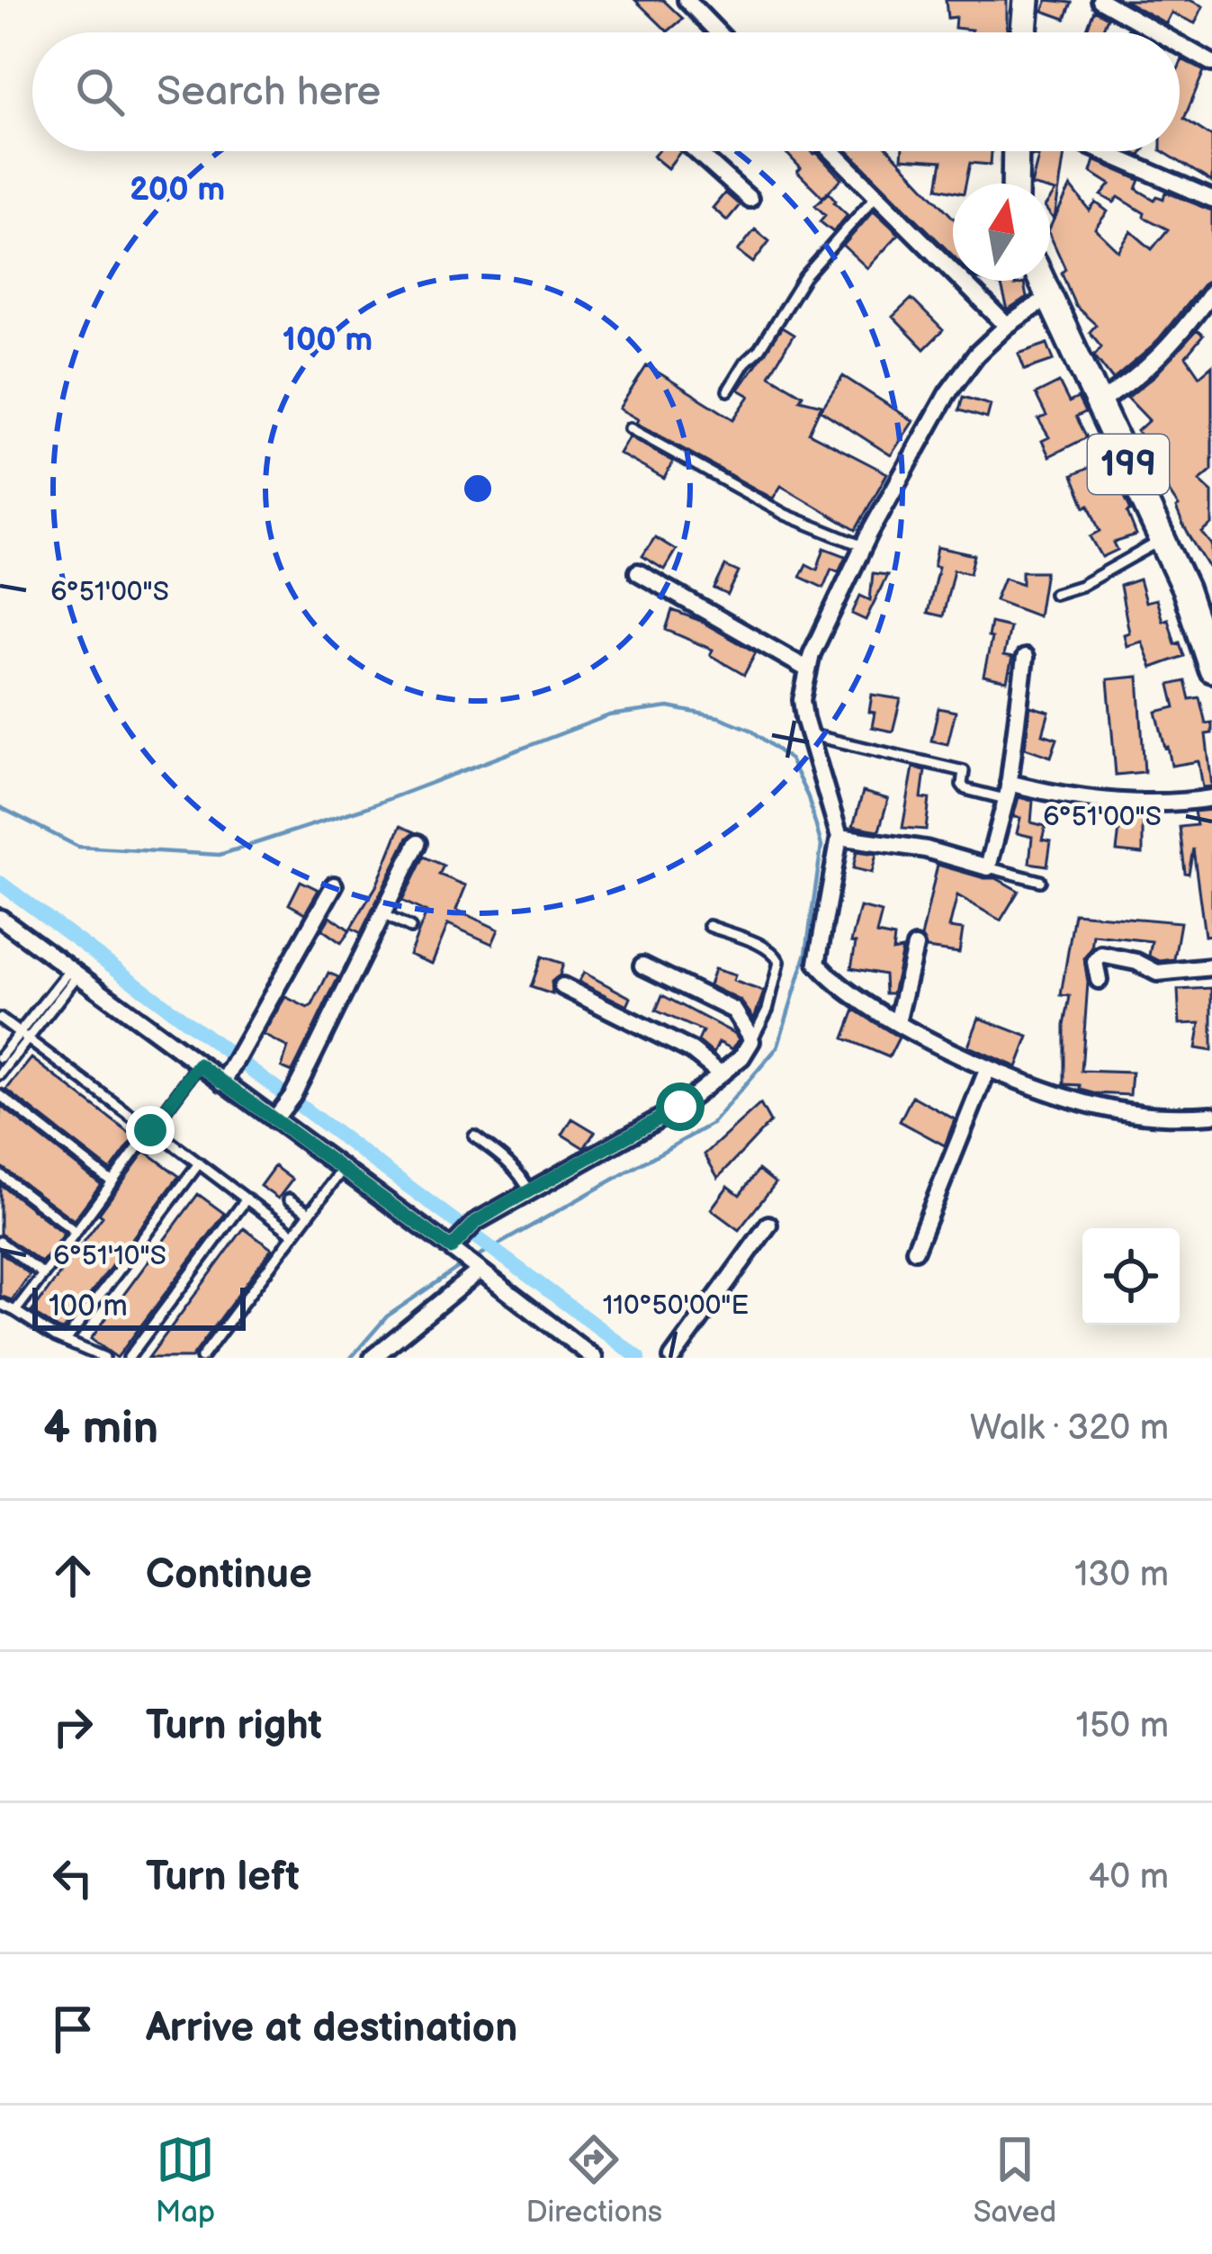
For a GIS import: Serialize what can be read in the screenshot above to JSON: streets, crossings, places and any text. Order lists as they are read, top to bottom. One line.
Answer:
{"streets":{"main road":["199"]},"scale_bar":"100 m","north":"top","page":{"search":"Search here","scale":"100 m","heading":["4 min","Walk · 320 m"],"list":[["Continue","130 m"],["Turn right","150 m"],["Turn left","40 m"],"Arrive at destination"],"nav":["Map","Directions","Saved"]},"coordinates":["6°51'00\"S","6°51'10\"S","110°50'00\"E"],"rings":["200 m","100 m"]}
